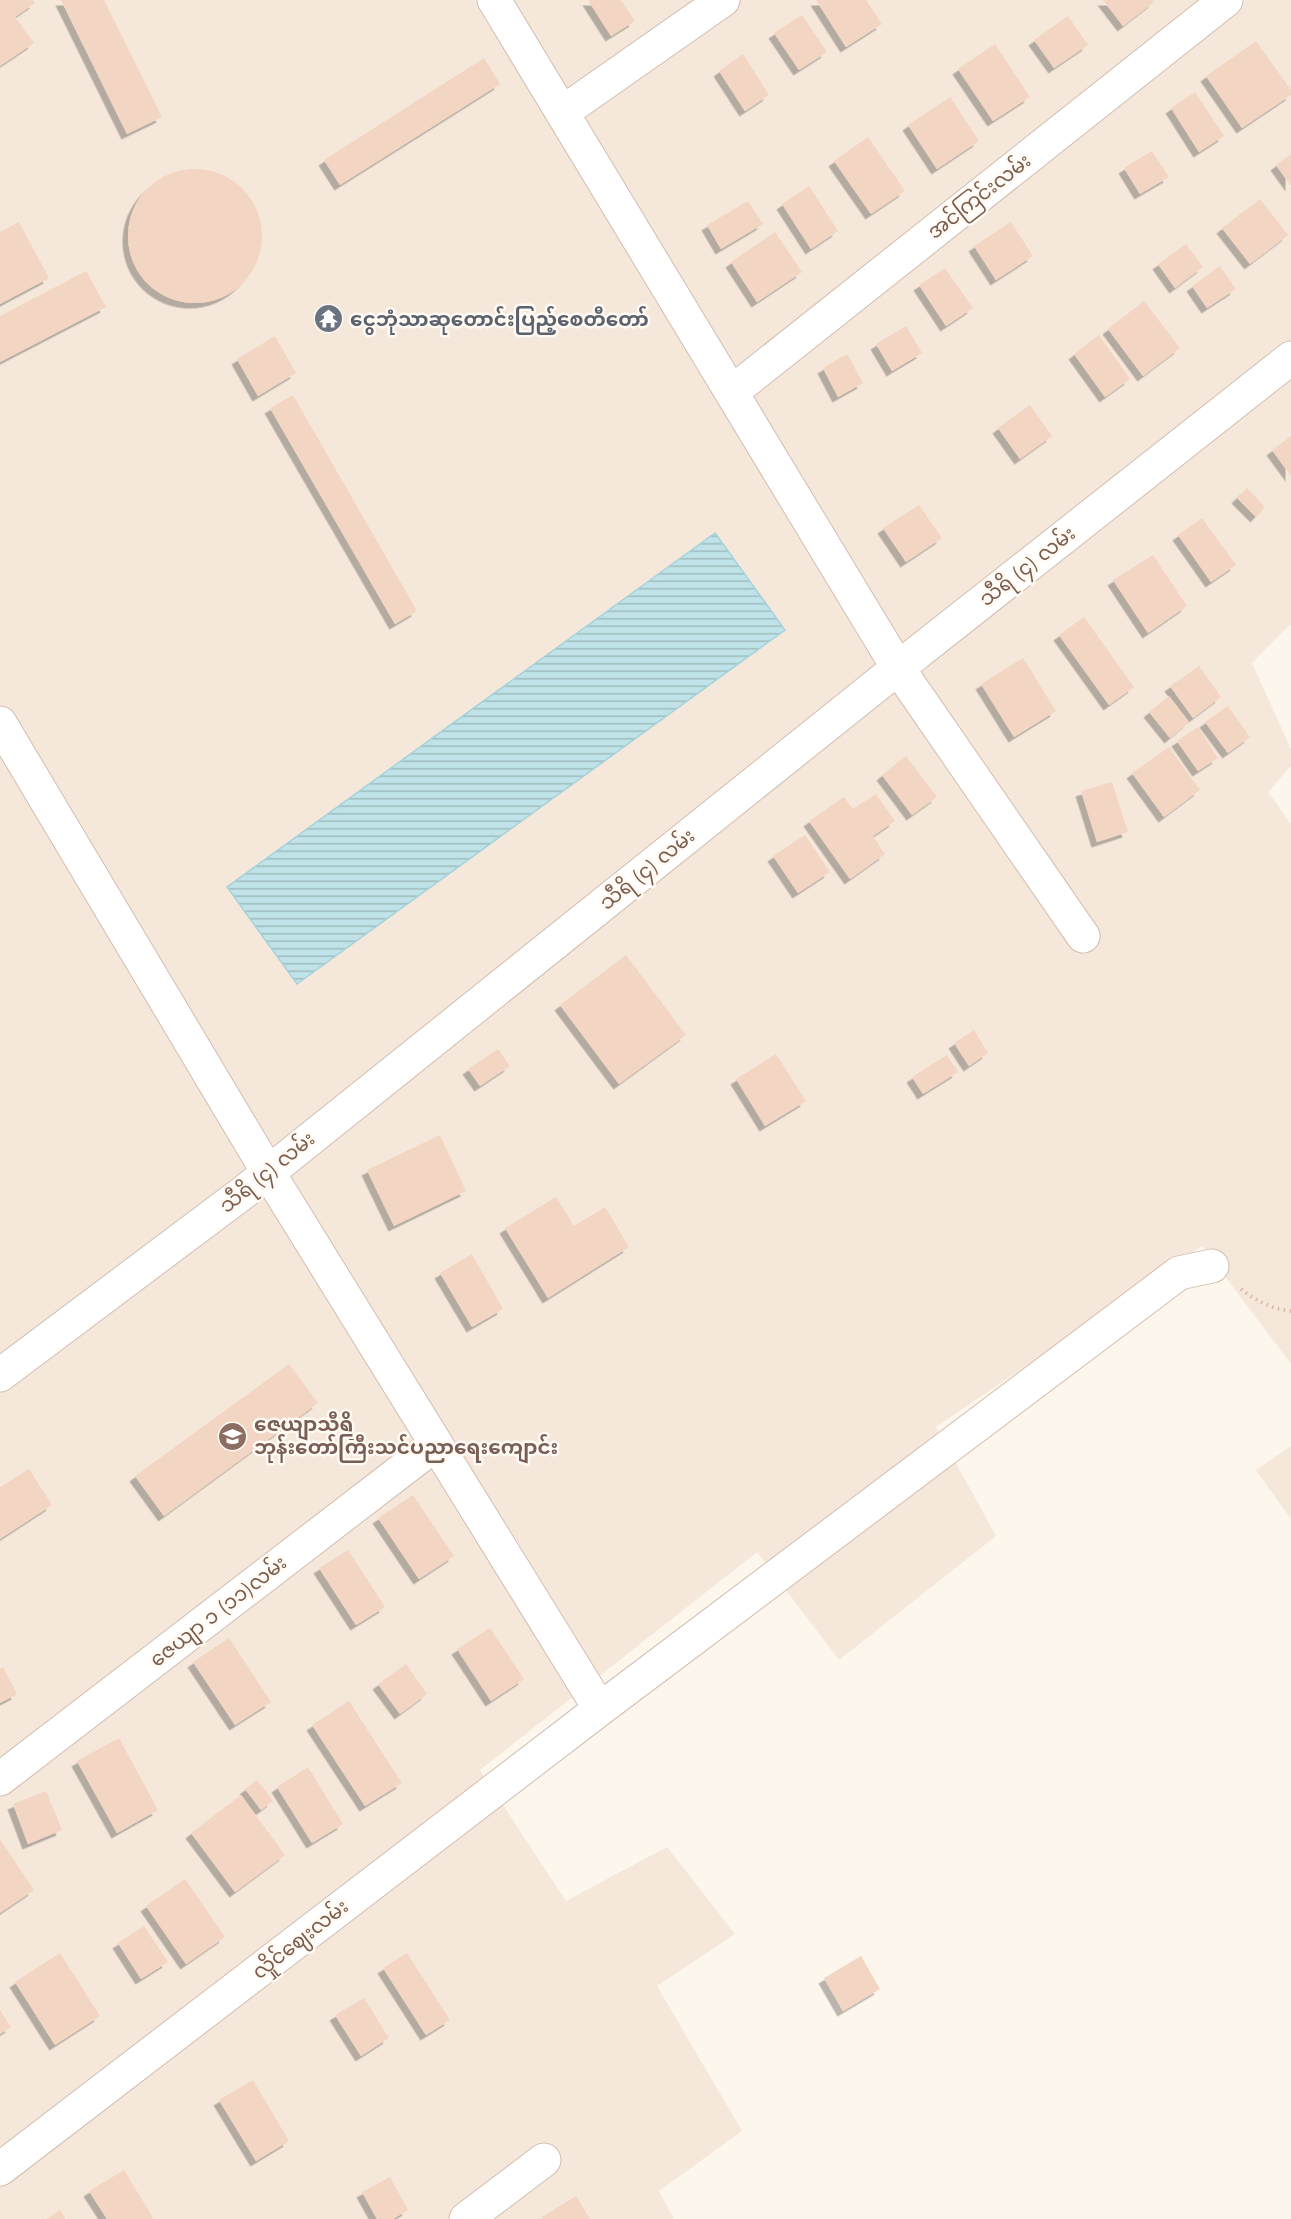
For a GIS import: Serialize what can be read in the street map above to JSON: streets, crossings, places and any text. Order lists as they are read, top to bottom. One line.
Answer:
{"streets":{"street":["အင်ကြင်းလမ်း","သီရိ (၄) လမ်း","ဇေယျာ ၁ (၁၁)လမ်း","လှိုင်ဈေးလမ်း"]},"places":{"temple":["ငွေဘုံသာဆုတောင်းပြည့်စေတီတော်"],"school or university":["ဇေယျာသီရိ ဘုန်းတော်ကြီးသင်ပညာရေးကျောင်း"]}}
